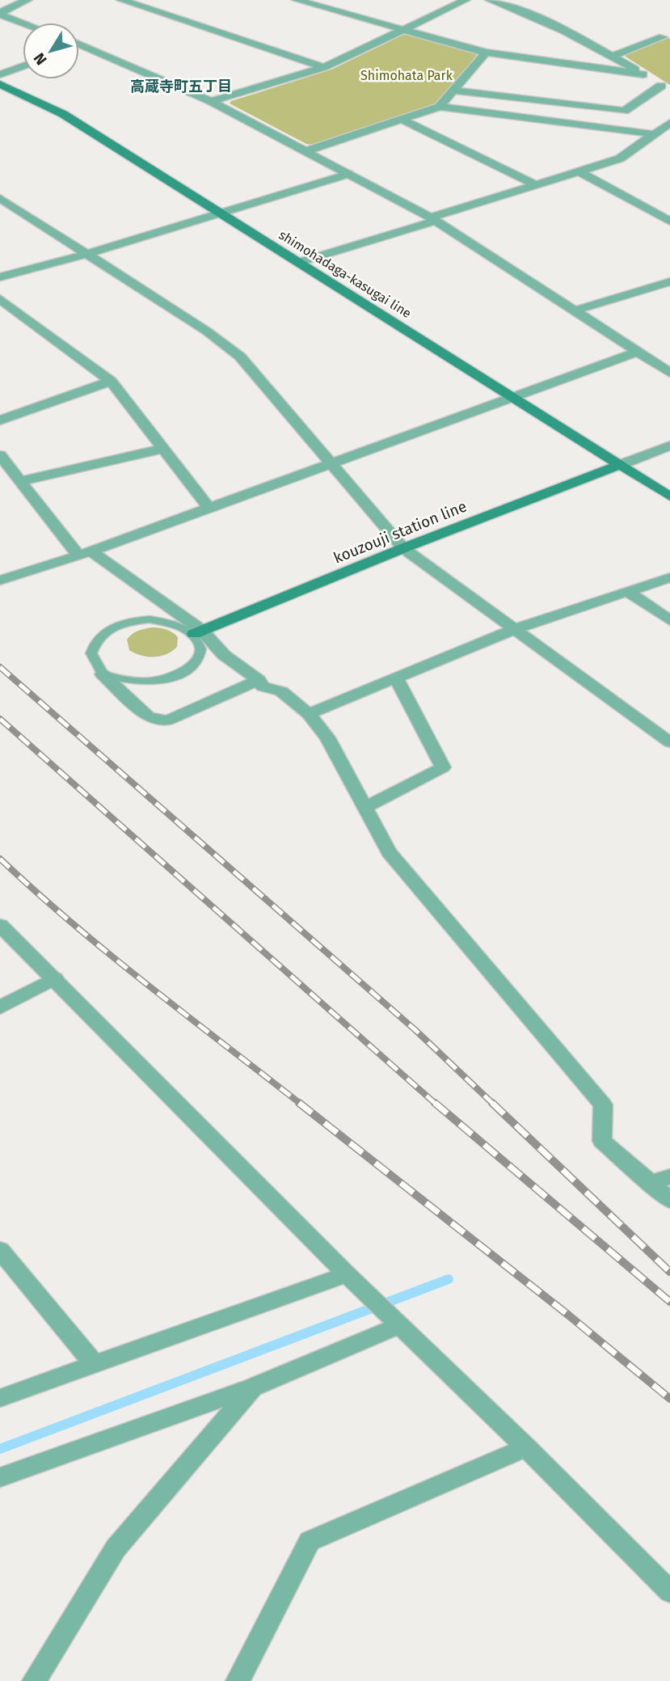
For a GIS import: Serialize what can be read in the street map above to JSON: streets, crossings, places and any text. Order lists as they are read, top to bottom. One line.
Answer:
{"streets":{"main road":["shimohadaga-kasugai line","kouzouji station line"]},"crossings":[["shimohadaga-kasugai line","kouzouji station line"]],"districts":["高蔵寺町五丁目"],"parks":["Shimohata Park"],"north":"bottom left"}
